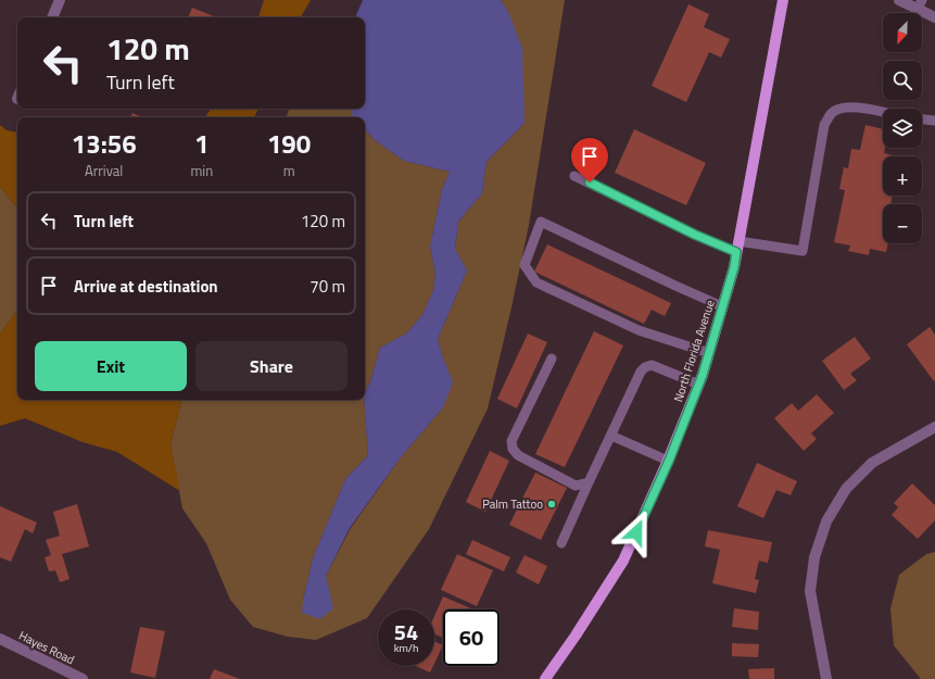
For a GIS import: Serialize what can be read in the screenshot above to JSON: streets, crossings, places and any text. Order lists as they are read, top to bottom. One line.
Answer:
{"streets":{"main road":["North Florida Avenue"],"street":["Hayes Road"]},"places":["Palm Tattoo"],"north":"bottom left","page":{"map_buttons":["+","−"],"turn":["120 m","Turn left"],"eta":["13:56","Arrival","1","min","190","m"],"list":[{"name":"Turn left","value":"120 m"},{"name":"Arrive at destination","value":"70 m"}],"buttons":["Exit","Share"],"speed":"54 km/h","limit":"60"}}
